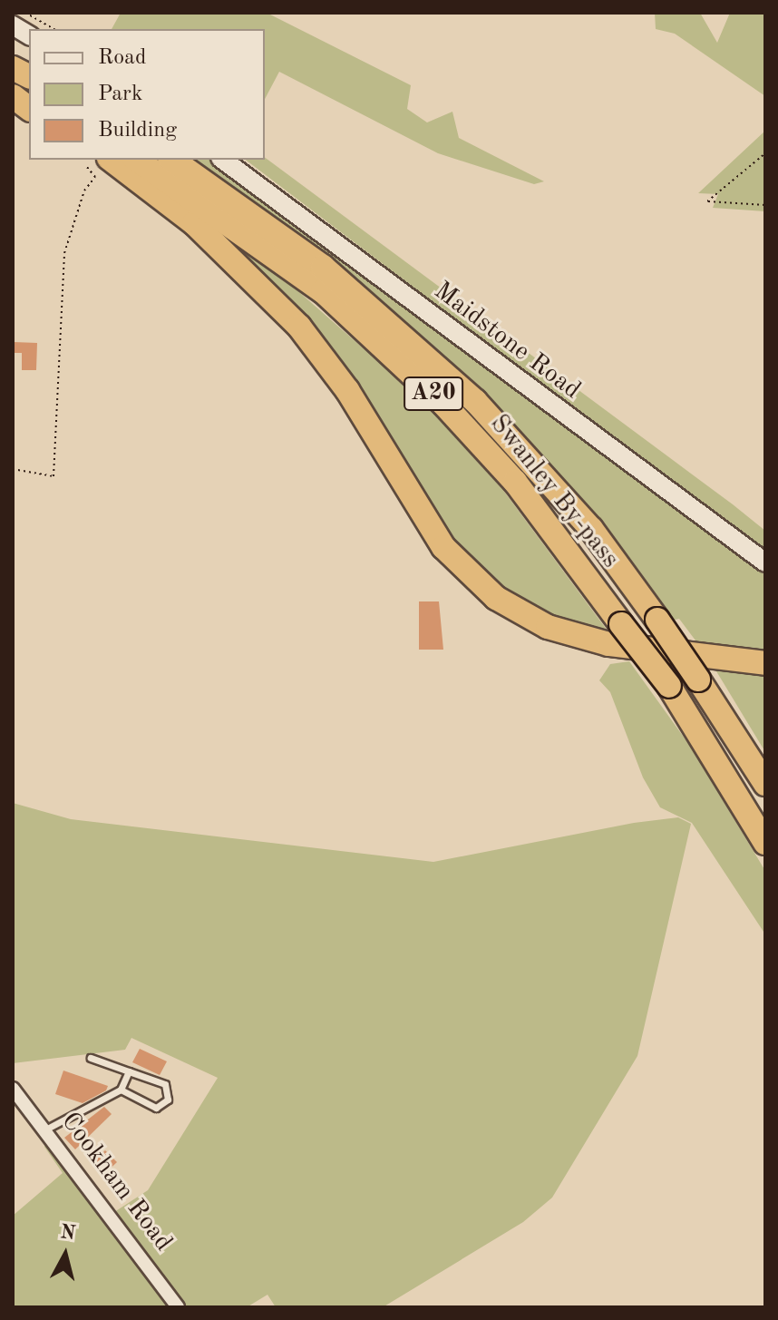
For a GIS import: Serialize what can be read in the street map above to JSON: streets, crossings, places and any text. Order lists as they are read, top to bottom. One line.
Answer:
{"streets":{"highway":["A20","Swanley By-pass"],"main road":["Maidstone Road"],"street":["Cookham Road"]},"crossings":[["A20","Swanley By-pass"]],"legend":["Road","Park","Building"],"north":"top"}
